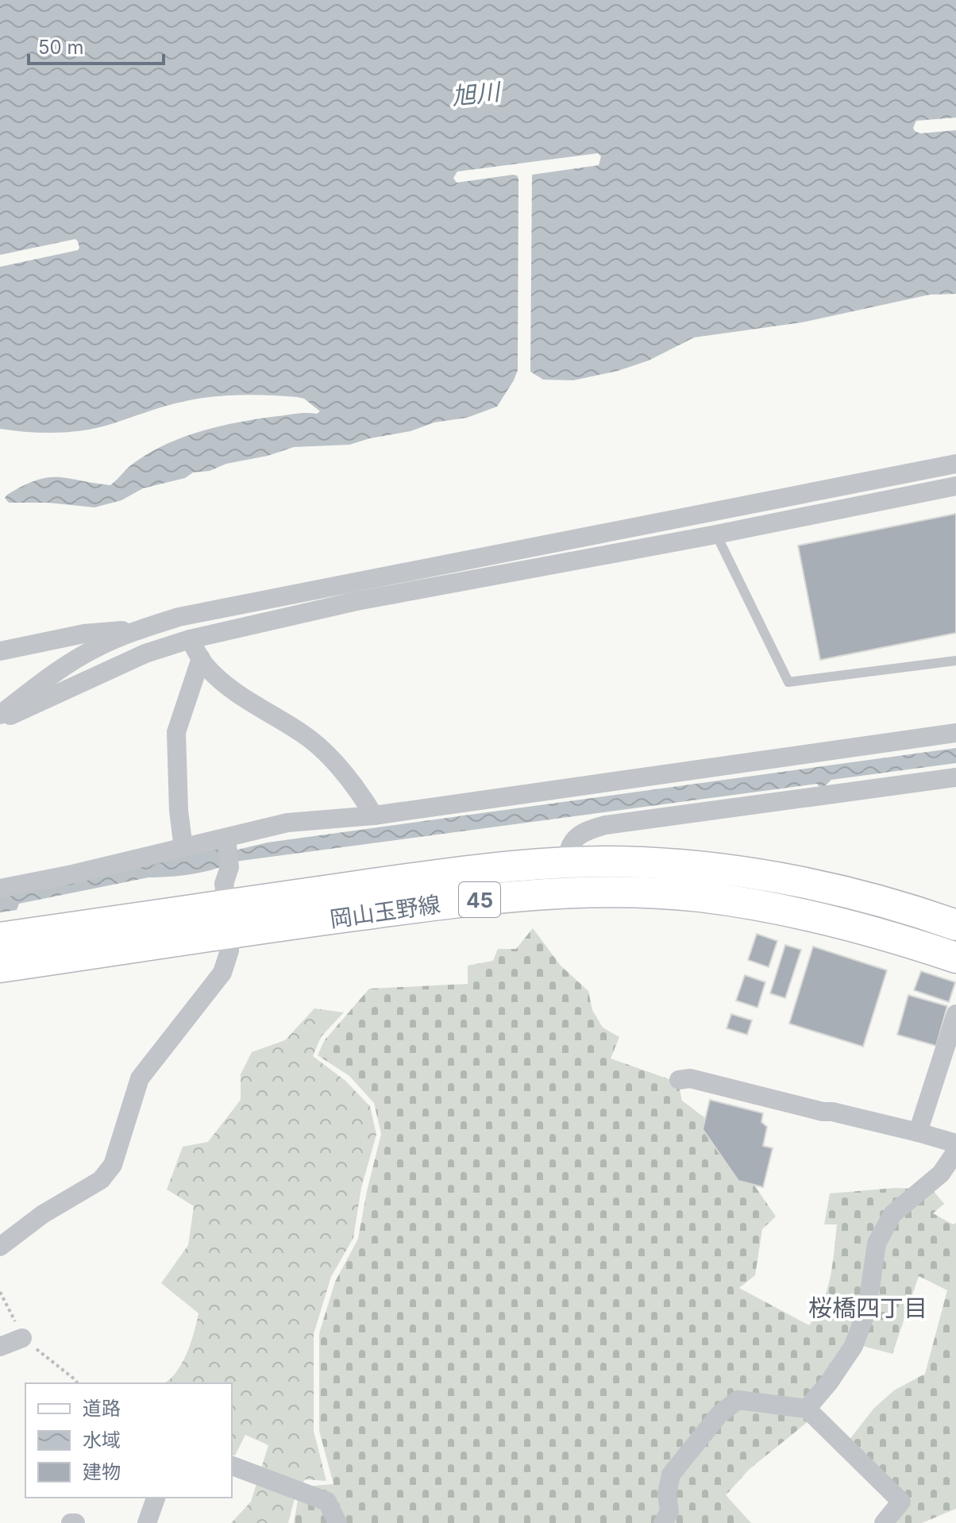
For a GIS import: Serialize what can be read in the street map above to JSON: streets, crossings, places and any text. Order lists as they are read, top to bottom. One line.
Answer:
{"streets":{"main road":["45","岡山玉野線"]},"districts":["桜橋四丁目"],"water":["旭川"],"legend":["道路","水域","建物"],"scale_bar":"50 m"}
